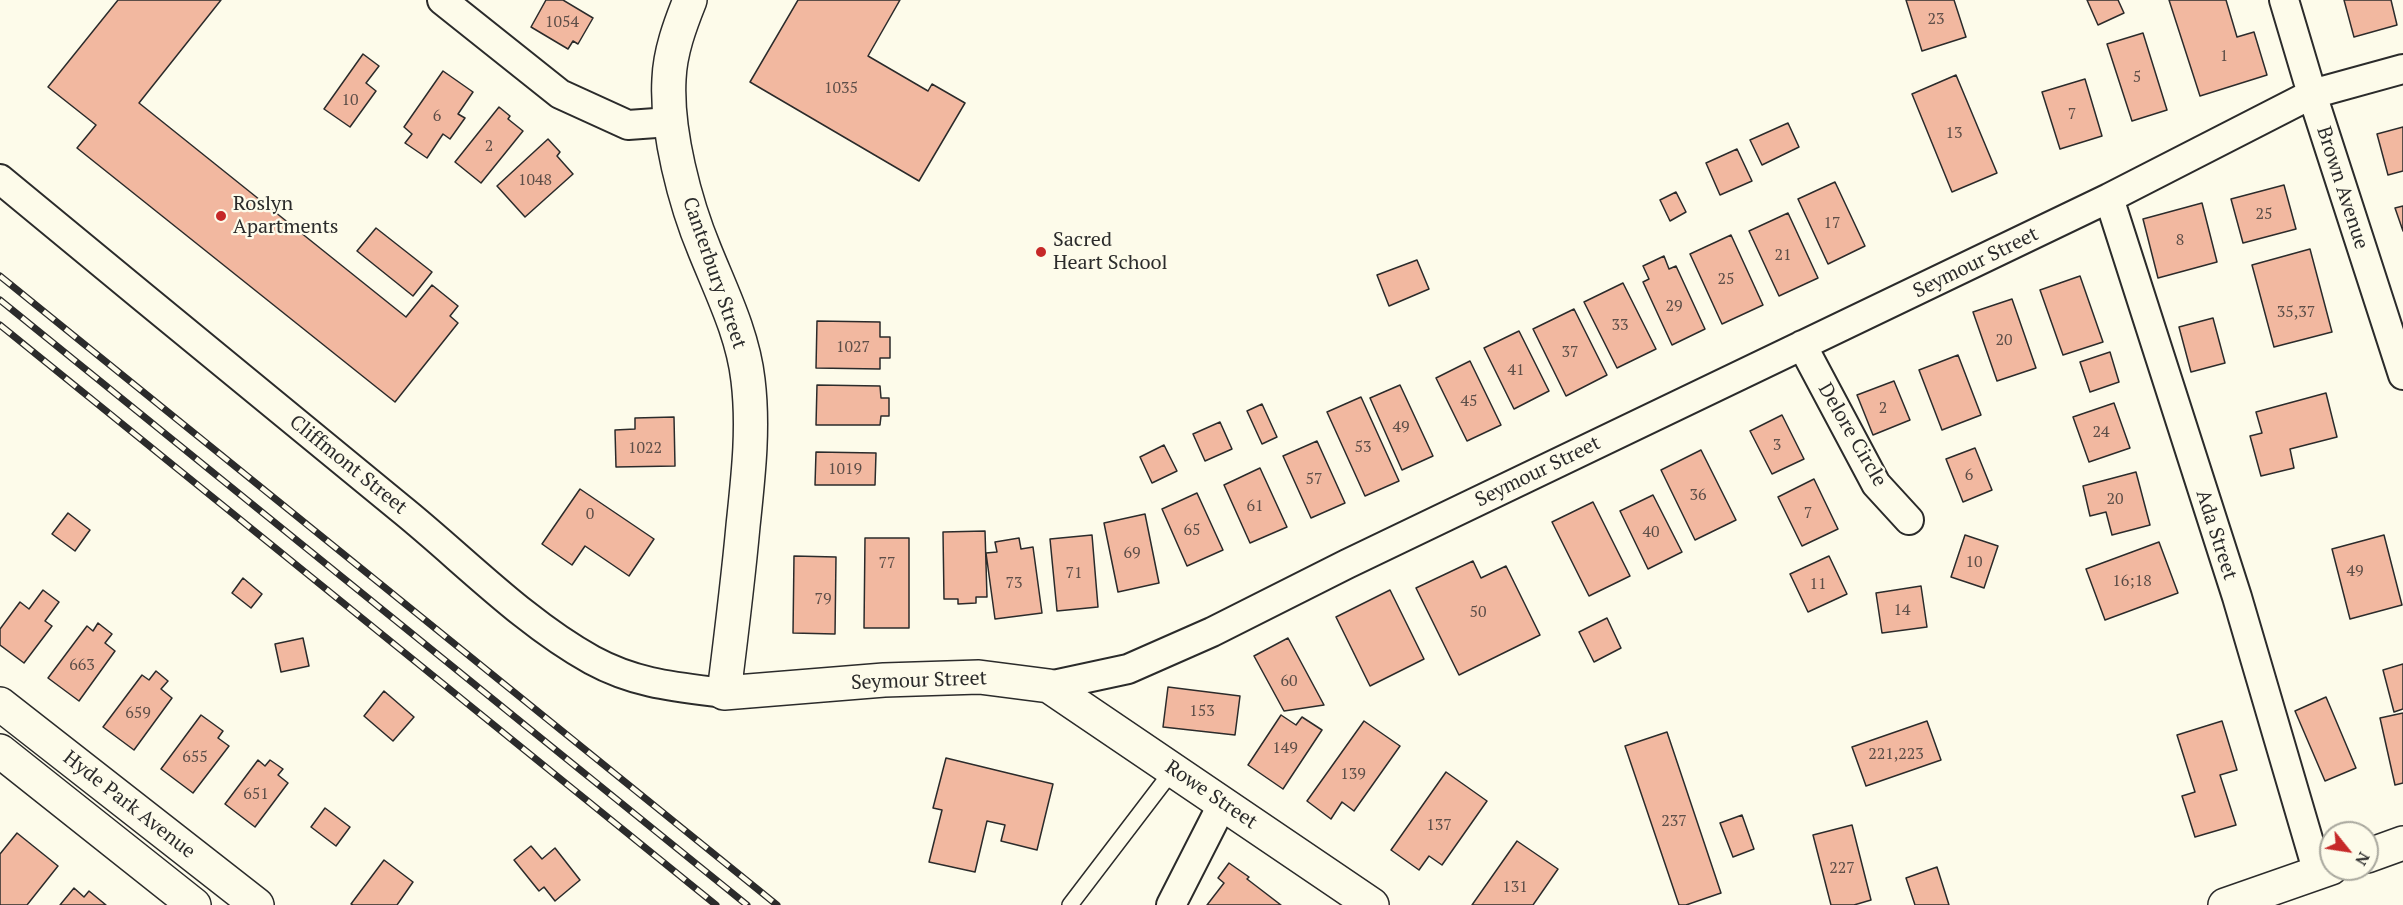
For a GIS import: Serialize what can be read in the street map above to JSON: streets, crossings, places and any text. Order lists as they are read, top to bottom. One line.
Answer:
{"streets":{"street":["Brown Avenue","Seymour Street","Canterbury Street","Delore Circle","Cliffmont Street","Ada Street","Rowe Street","Hyde Park Avenue"]},"crossings":[["Brown Avenue","Seymour Street"],["Seymour Street","Canterbury Street"],["Seymour Street","Delore Circle"],["Seymour Street","Cliffmont Street"],["Seymour Street","Ada Street"],["Seymour Street","Rowe Street"],["Canterbury Street","Cliffmont Street"]],"places":["Roslyn Apartments","Sacred Heart School"],"house_numbers":["23","1054","1","5","1035","10","7","6","13","2","1048","25","17","8","21","25","29","35,37","33","20","1027","37","41","45","2","49","24","3","53","1022","1019","6","57","36","20","61","7","0","65","40","69","10","77","49","71","16;18","73","11","79","14","50","663","60","153","659","149","221,223","655","139","651","237","137","227","131"],"north":"bottom right"}
